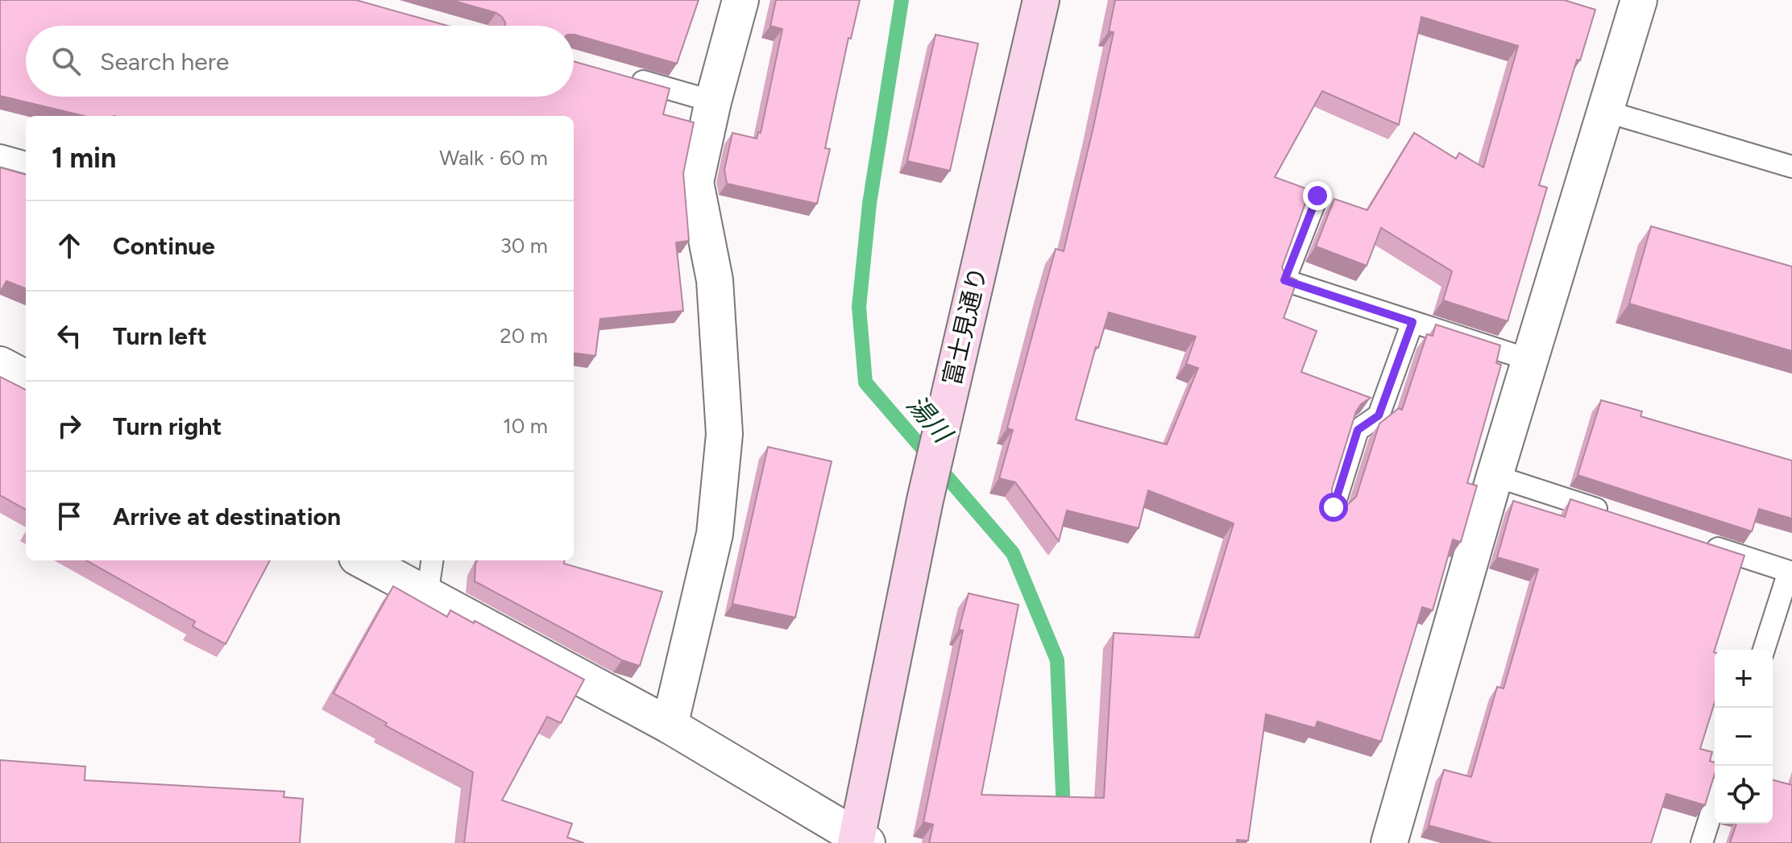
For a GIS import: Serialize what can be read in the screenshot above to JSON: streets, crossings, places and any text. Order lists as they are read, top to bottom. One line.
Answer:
{"streets":{"street":["富士見通り"]},"water":["湯川"],"page":{"search":"Search here","heading":["1 min","Walk · 60 m"],"list":[["Continue","30 m"],["Turn left","20 m"],["Turn right","10 m"],"Arrive at destination"],"map_buttons":["+","−"]}}
